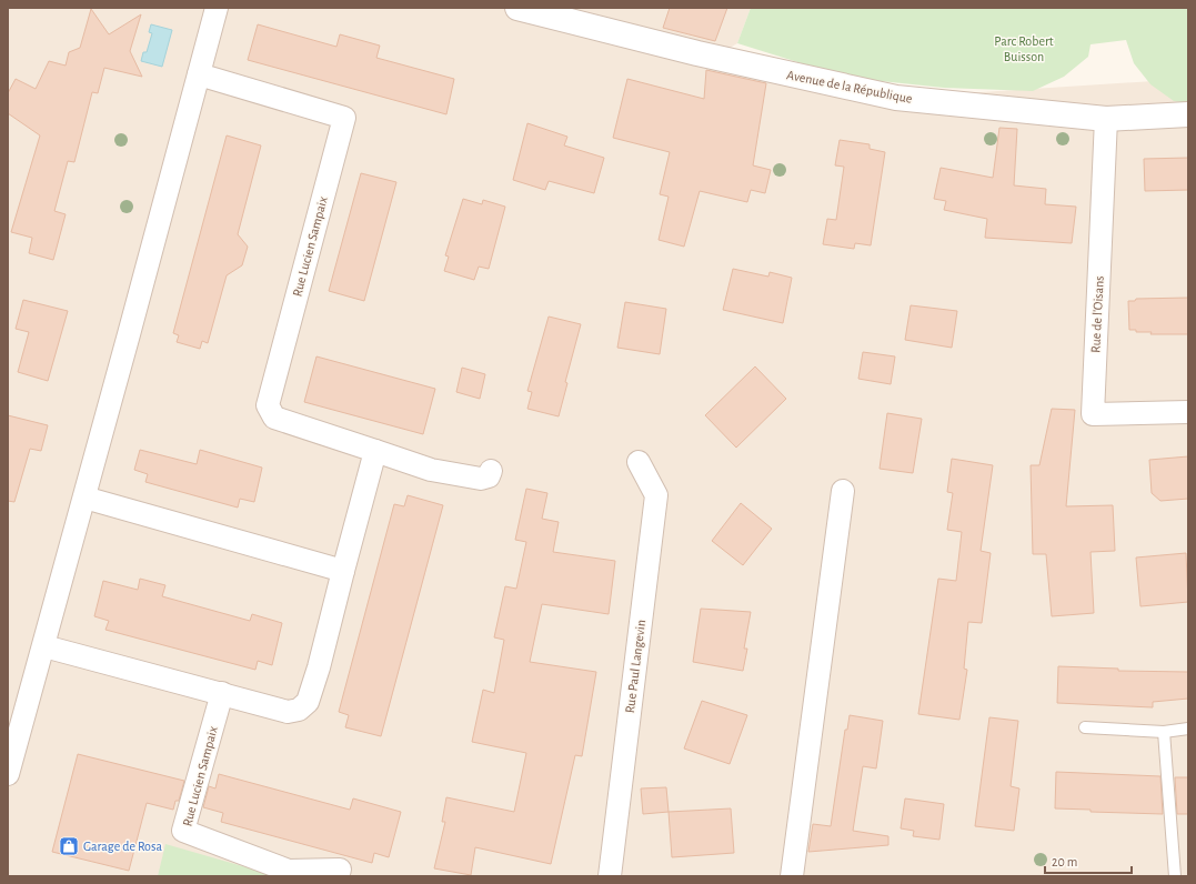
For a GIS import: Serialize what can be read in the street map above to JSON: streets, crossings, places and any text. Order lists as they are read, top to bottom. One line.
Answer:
{"streets":{"street":["Avenue de la République","Rue Lucien Sampaix","Rue de l'Oisans","Rue Paul Langevin"]},"crossings":[["Avenue de la République","Rue de l'Oisans"]],"parks":["Parc Robert Buisson"],"places":{"shop":["Garage de Rosa"]},"scale_bar":"20 m"}
